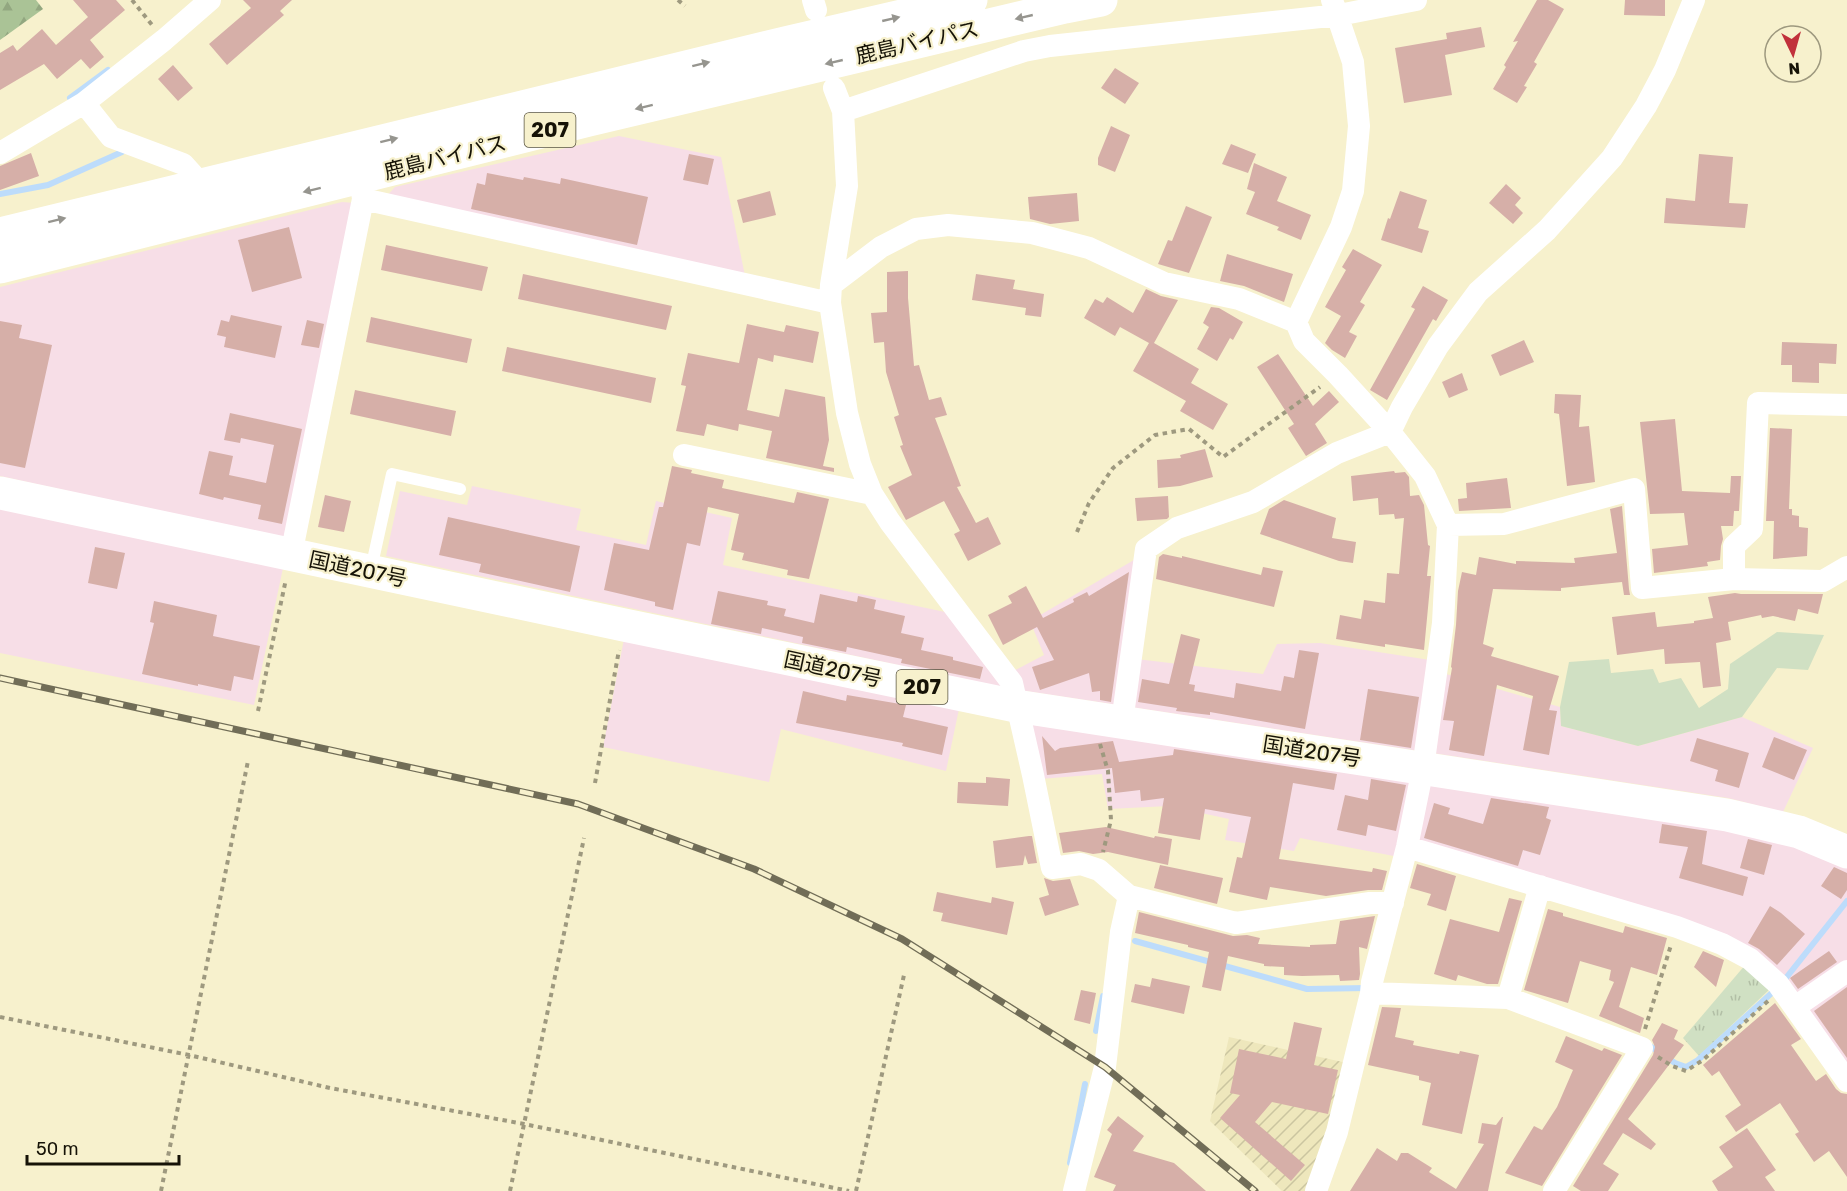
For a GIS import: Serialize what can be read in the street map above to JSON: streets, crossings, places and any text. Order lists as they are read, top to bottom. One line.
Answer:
{"streets":{"highway":["鹿島バイパス","207","国道207号"]},"scale_bar":"50 m","north":"bottom"}
